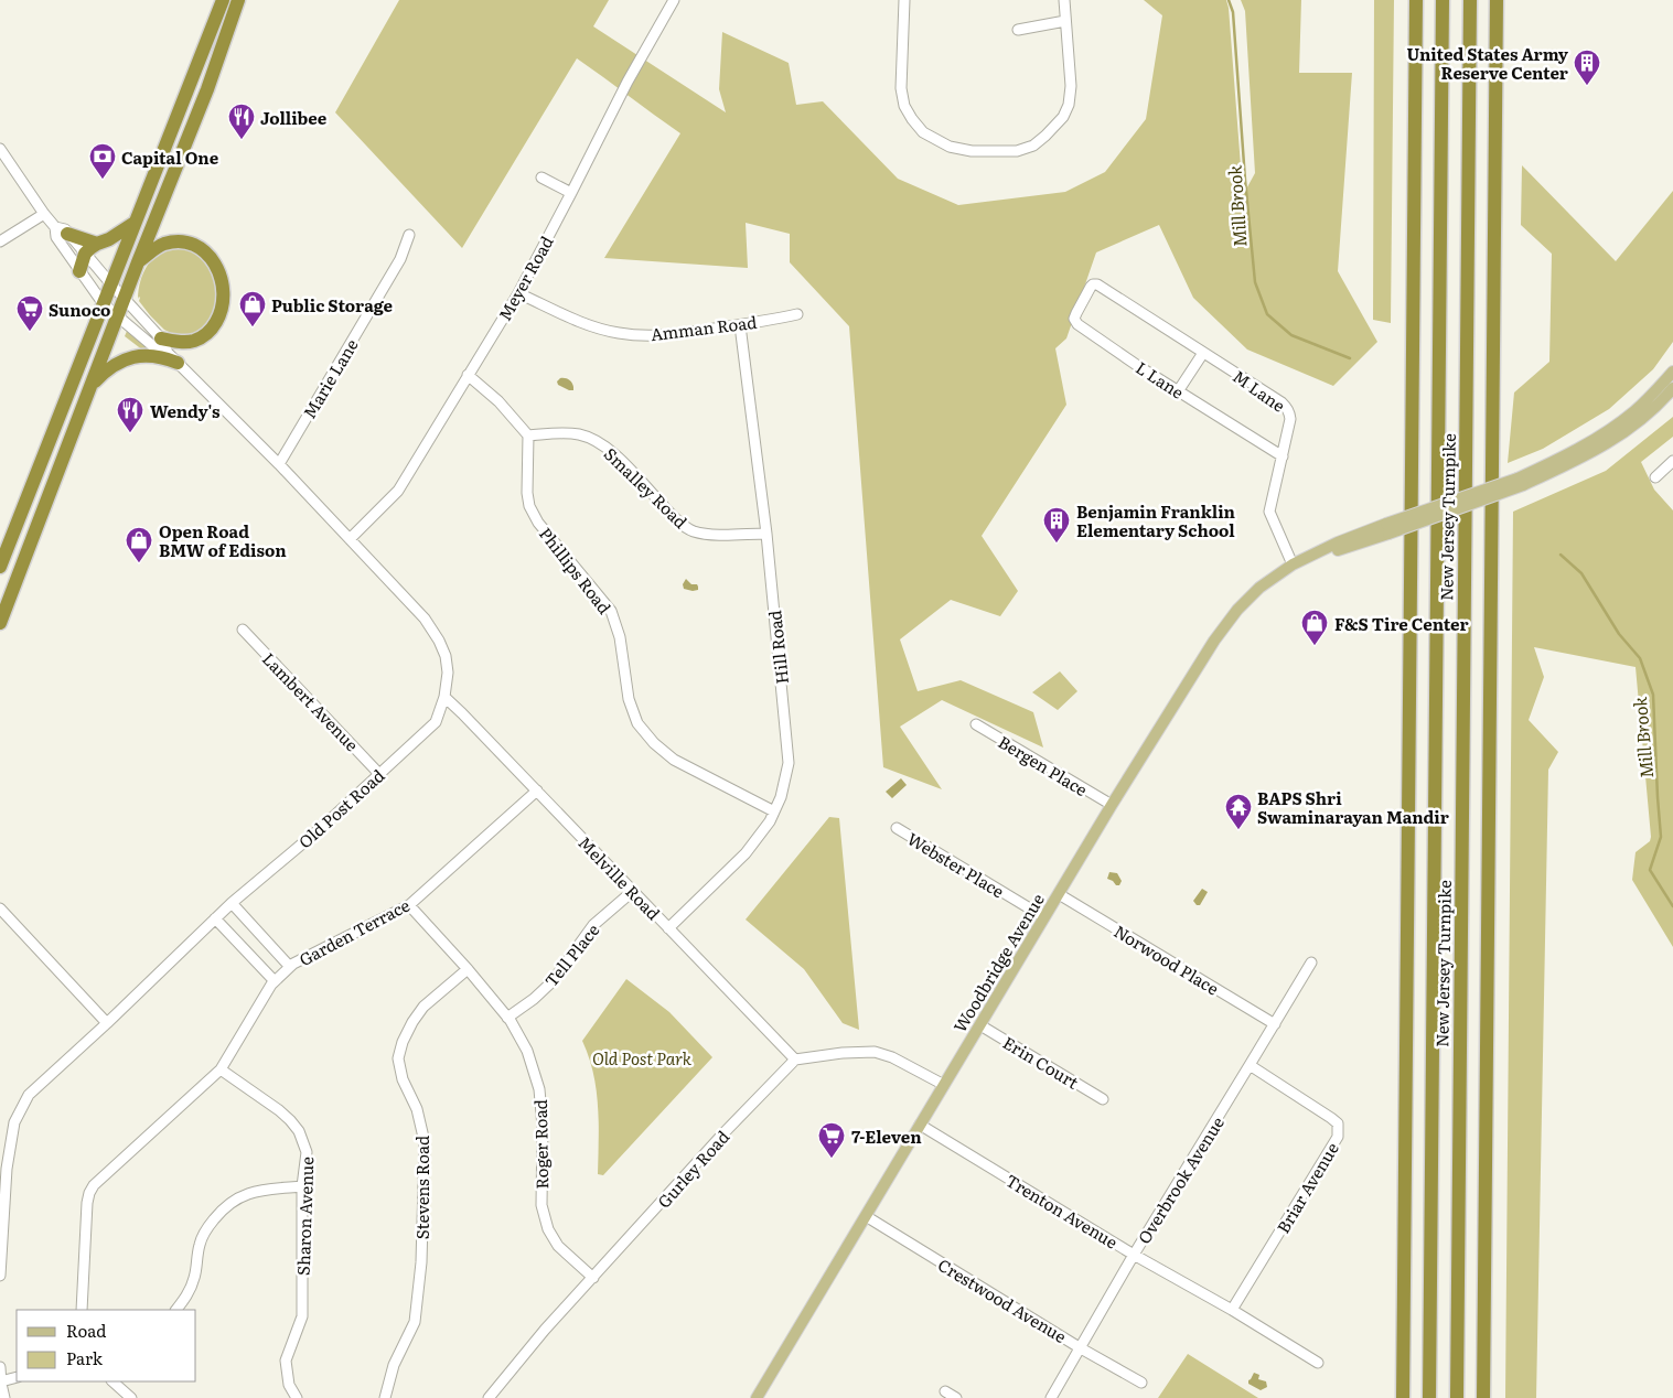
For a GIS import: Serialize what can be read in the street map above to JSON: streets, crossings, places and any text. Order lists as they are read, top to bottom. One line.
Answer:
{"streets":{"highway":["New Jersey Turnpike"],"main road":["Woodbridge Avenue"],"street":["Meyer Road","Amman Road","Marie Lane","L Lane","M Lane","Smalley Road","Phillips Road","Hill Road","Lambert Avenue","Bergen Place","Old Post Road","Webster Place","Melville Road","Garden Terrace","Tell Place","Norwood Place","Erin Court","Roger Road","Gurley Road","Overbrook Avenue","Stevens Road","Briar Avenue","Trenton Avenue","Sharon Avenue","Crestwood Avenue"]},"crossings":[["Meyer Road","Amman Road"],["Meyer Road","Old Post Road"],["Amman Road","Hill Road"],["Marie Lane","Old Post Road"],["L Lane","M Lane"],["M Lane","Woodbridge Avenue"],["Smalley Road","Phillips Road"],["Smalley Road","Hill Road"],["Phillips Road","Hill Road"],["Hill Road","Melville Road"],["Lambert Avenue","Old Post Road"],["Bergen Place","Woodbridge Avenue"],["Old Post Road","Melville Road"],["Webster Place","Woodbridge Avenue"],["Melville Road","Garden Terrace"],["Melville Road","Tell Place"],["Melville Road","Gurley Road"],["Garden Terrace","Roger Road"],["Garden Terrace","Sharon Avenue"],["Tell Place","Roger Road"],["Norwood Place","Woodbridge Avenue"],["Norwood Place","Overbrook Avenue"],["Woodbridge Avenue","Erin Court"],["Woodbridge Avenue","Trenton Avenue"],["Woodbridge Avenue","Crestwood Avenue"],["Roger Road","Gurley Road"],["Roger Road","Stevens Road"],["Overbrook Avenue","Briar Avenue"],["Overbrook Avenue","Trenton Avenue"],["Overbrook Avenue","Crestwood Avenue"],["Briar Avenue","Trenton Avenue"]],"water":["Mill Brook"],"parks":["Old Post Park"],"places":{"building":["United States Army Reserve Center","Benjamin Franklin Elementary School"],"restaurant":["Jollibee","Wendy's"],"bank":["Capital One"],"shop":["Public Storage","Open Road BMW of Edison","F&S Tire Center"],"supermarket":["Sunoco","7-Eleven"],"temple":["BAPS Shri Swaminarayan Mandir"]},"legend":["Road","Park"]}
